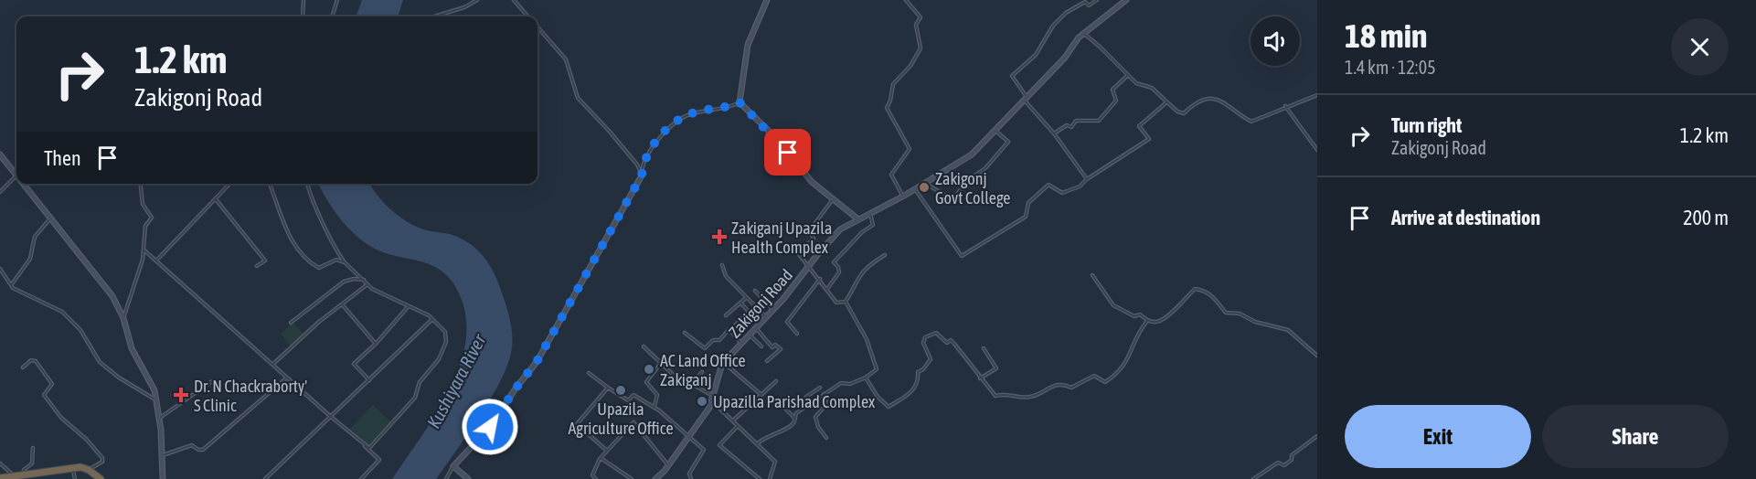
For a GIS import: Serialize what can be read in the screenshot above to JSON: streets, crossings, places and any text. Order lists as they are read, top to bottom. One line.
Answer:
{"streets":{"main road":["Zakigonj Road"]},"water":["Kushiyara River"],"places":{"other":["Zakigonj Govt College","AC Land Office Zakiganj","Upazila Agriculture Office","Upazilla Parishad Complex"],"health":["Zakiganj Upazila Health Complex","Dr. N Chackraborty' S Clinic"]},"page":{"heading":["18 min","1.4 km · 12:05"],"turn":["1.2 km","Zakigonj Road"],"list":[{"name":"Turn right","note":"Zakigonj Road","value":"1.2 km"},{"name":"Arrive at destination","value":"200 m"}],"then":"Then","buttons":["Exit","Share"]}}
